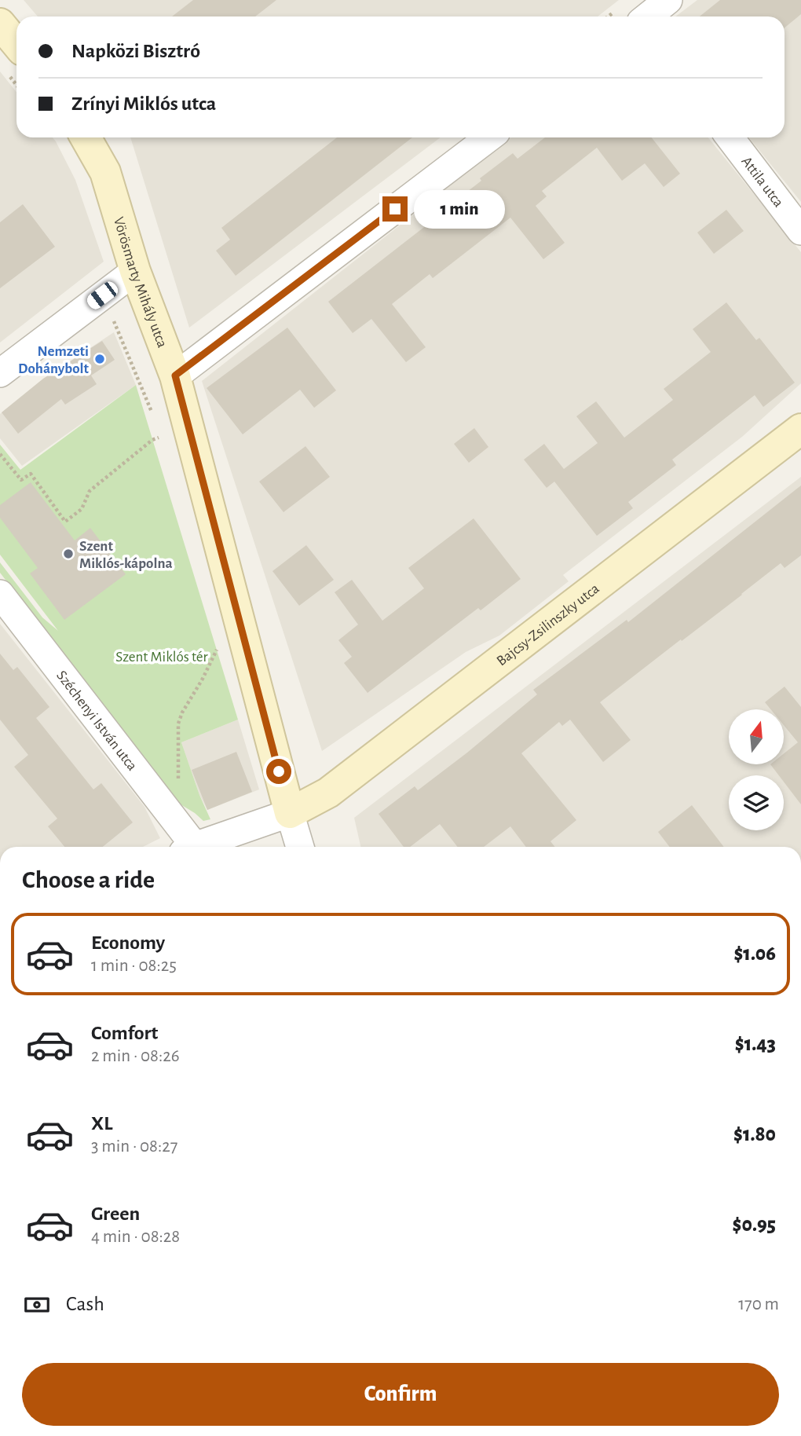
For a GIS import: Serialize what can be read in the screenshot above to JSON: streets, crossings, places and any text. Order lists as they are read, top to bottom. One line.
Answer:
{"streets":{"street":["Attila utca","Vörösmarty Mihály utca","Bajcsy-Zsilinszky utca","Széchenyi István utca"]},"crossings":[["Vörösmarty Mihály utca","Bajcsy-Zsilinszky utca"]],"parks":["Szent Miklós tér"],"places":["Nemzeti Dohánybolt","Szent Miklós-kápolna"],"north":"top","page":{"banner":["Napközi Bisztró","Zrínyi Miklós utca"],"bubble":"1 min","heading":"Choose a ride","list":[{"name":"Economy","note":"1 min · 08:25","value":"$1.06"},{"name":"Comfort","note":"2 min · 08:26","value":"$1.43"},{"name":"XL","note":"3 min · 08:27","value":"$1.80"},{"name":"Green","note":"4 min · 08:28","value":"$0.95"}],"pay":["Cash","170 m"],"buttons":"Confirm"}}
